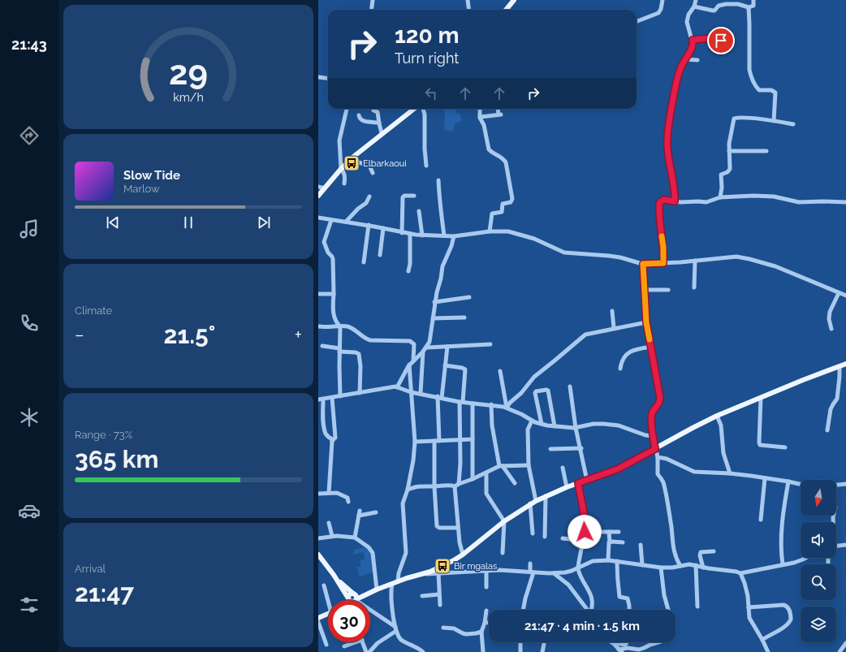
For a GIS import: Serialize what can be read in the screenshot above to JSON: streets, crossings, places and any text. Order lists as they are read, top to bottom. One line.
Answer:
{"places":{"bus stop":["Elbarkaoui","Bir mgalas"]},"north":"bottom","page":{"tabs":"21:43","turn":["120 m","Turn right"],"song":["Slow Tide","Marlow"],"tile":["Climate",["Range · 73%","365 km"],["Arrival","21:47"]],"heat":["−","21.5°","+"],"limit":"30","trip":"21:47 · 4 min · 1.5 km","gauge":["29","km/h"]}}
